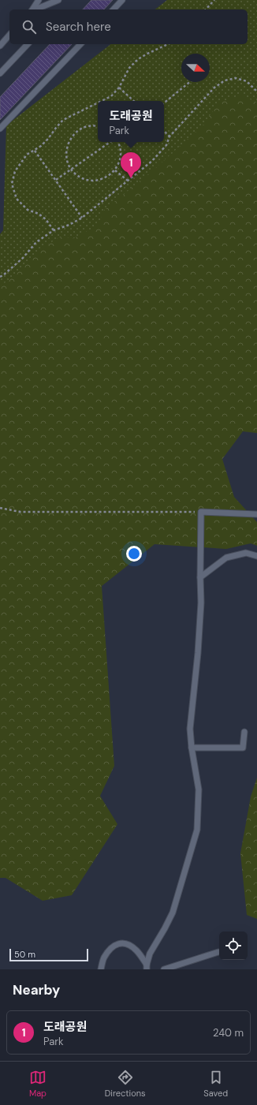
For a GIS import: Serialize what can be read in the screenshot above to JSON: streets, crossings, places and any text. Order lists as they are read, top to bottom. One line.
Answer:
{"scale_bar":"50 m","north":"right","page":{"search":"Search here","popup":["도래공원","Park"],"pins":"1","scale":"50 m","heading":"Nearby","list":[{"mark":"1","name":"도래공원","note":"Park","value":"240 m"}],"nav":["Map","Directions","Saved"]}}
